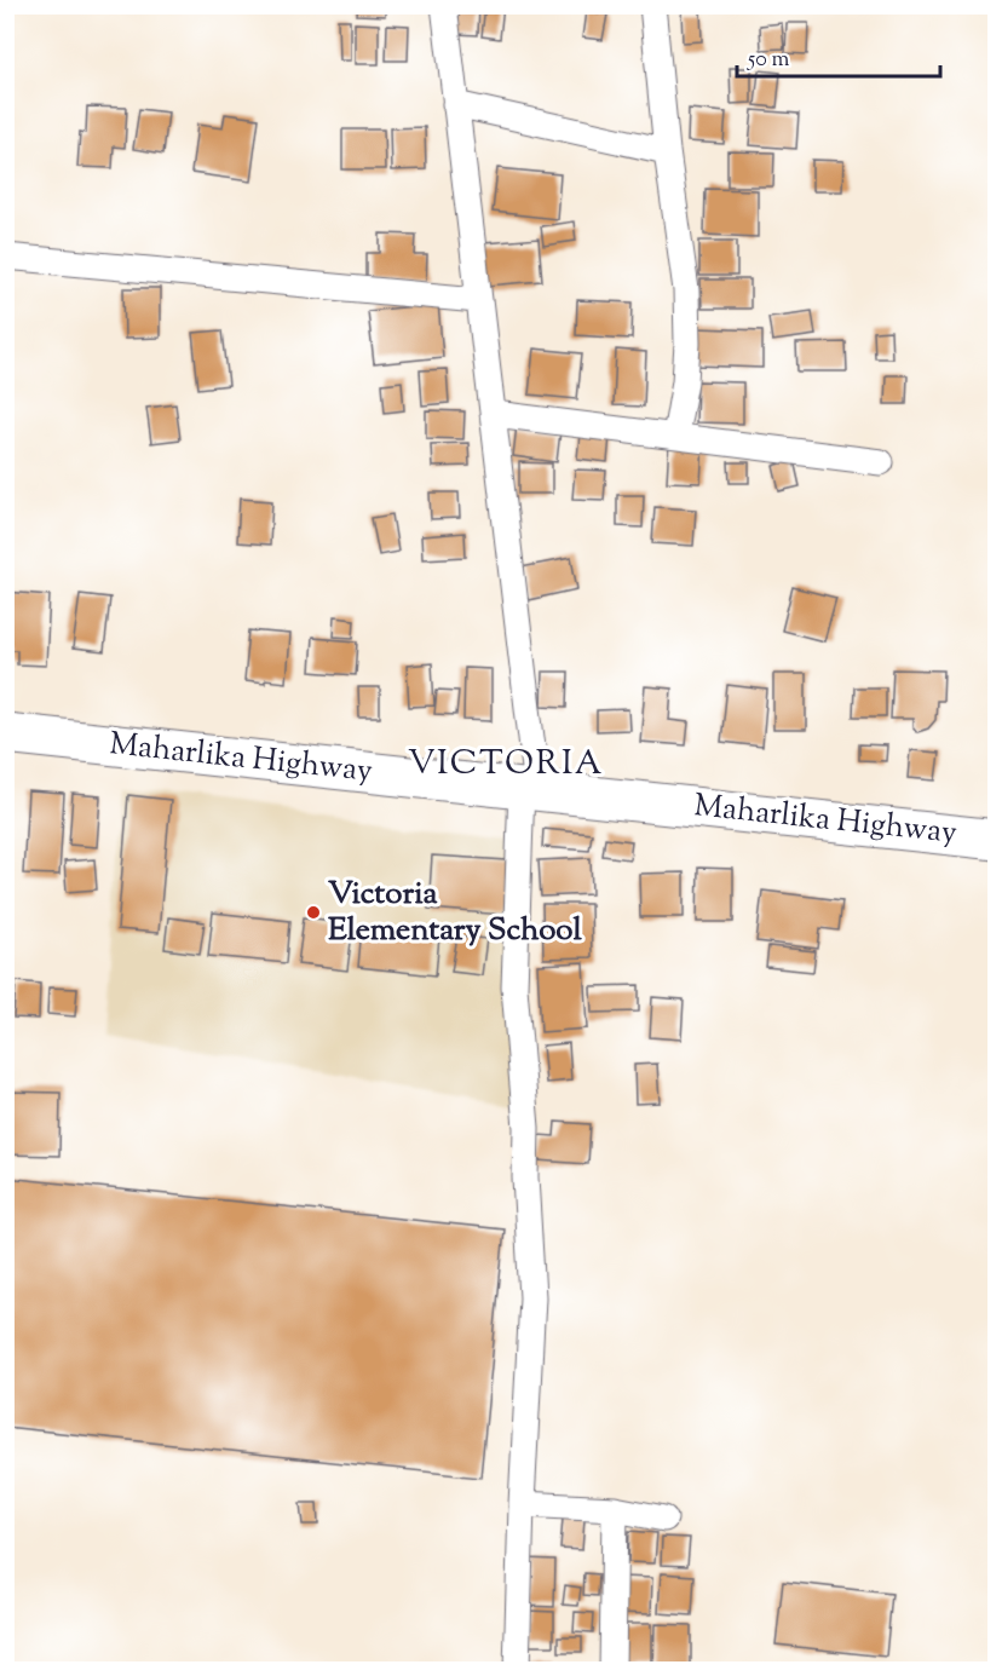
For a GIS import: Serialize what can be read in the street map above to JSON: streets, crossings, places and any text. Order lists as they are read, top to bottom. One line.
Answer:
{"streets":{"highway":["Maharlika Highway"]},"districts":["VICTORIA"],"places":["Victoria Elementary School"],"scale_bar":"50 m"}
